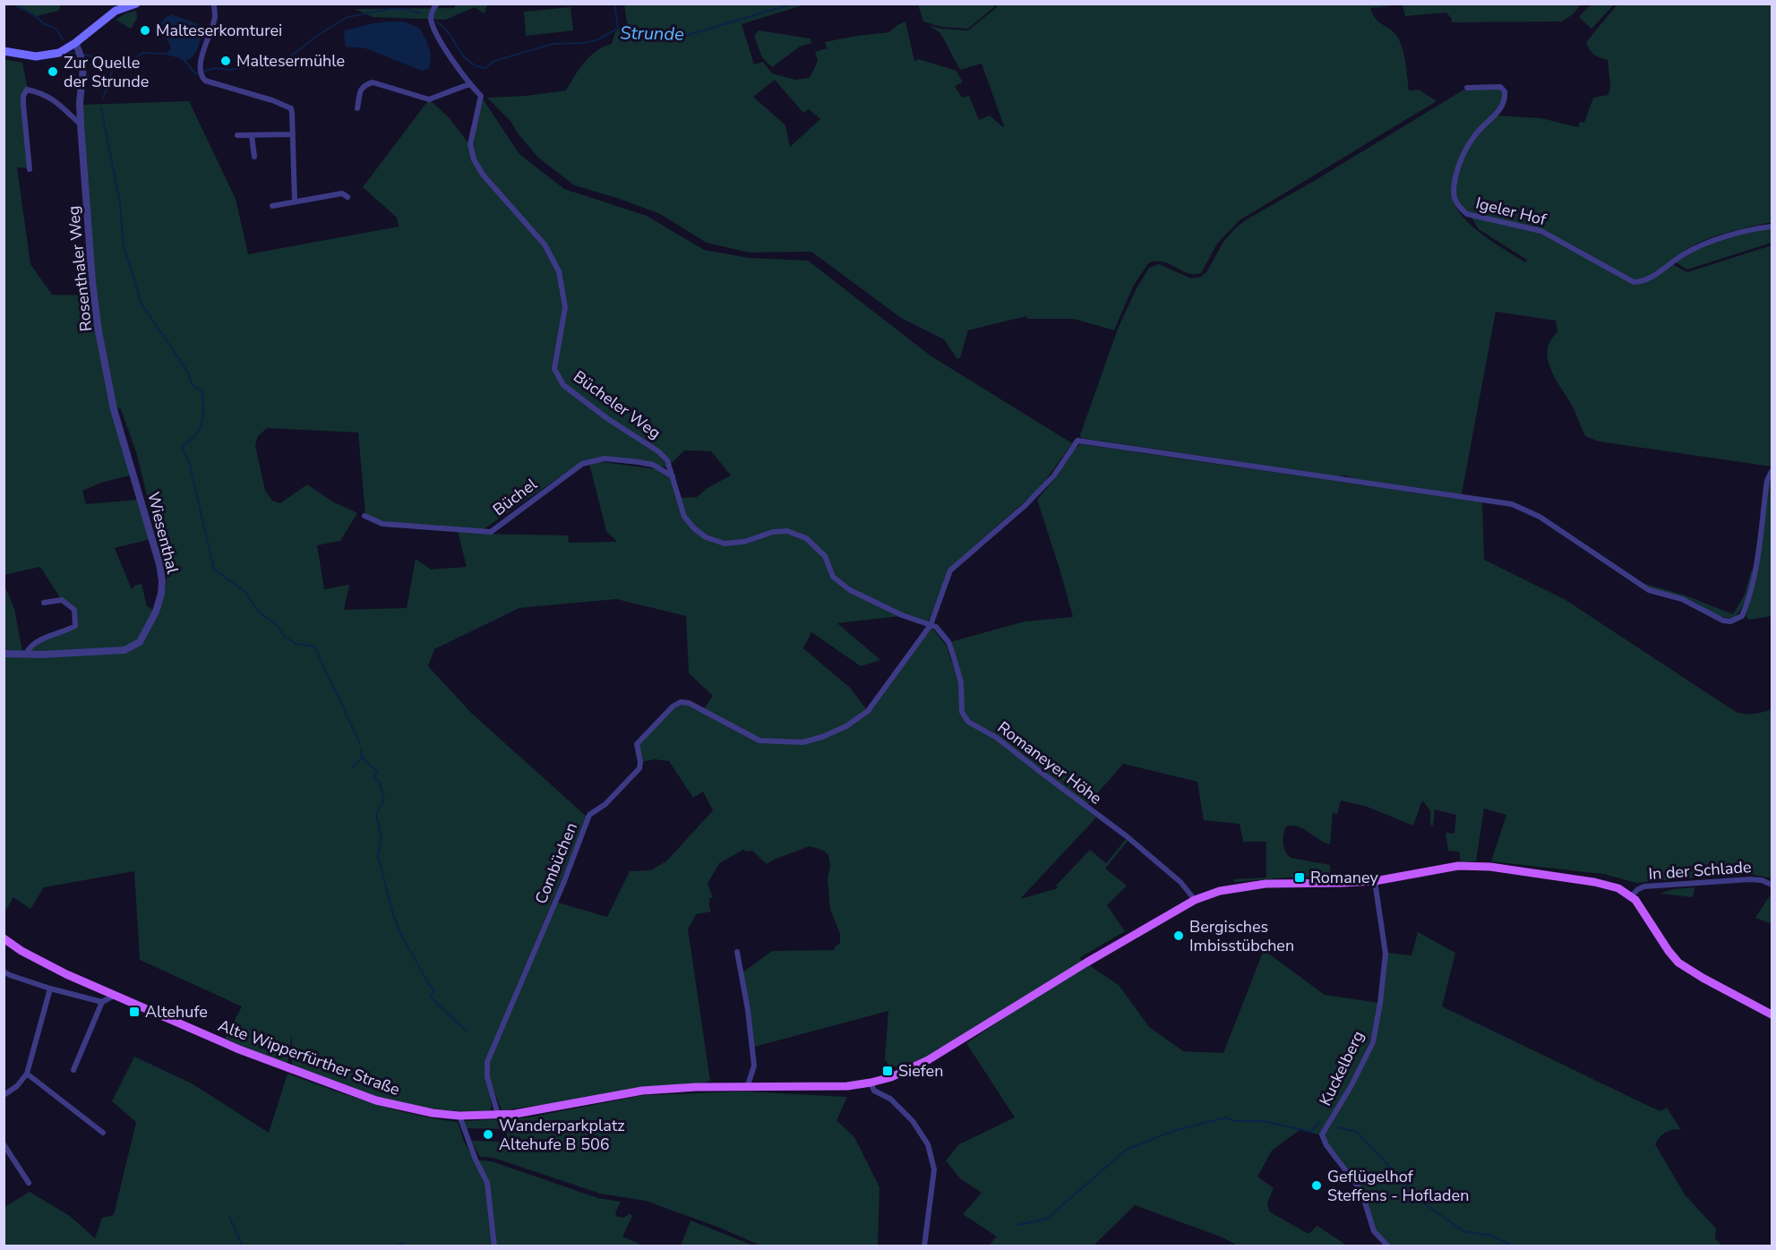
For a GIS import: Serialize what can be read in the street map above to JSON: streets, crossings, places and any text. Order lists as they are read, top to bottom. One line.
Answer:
{"streets":{"main road":["Alte Wipperfürther Straße"],"street":["Igeler Hof","Rosenthaler Weg","Bücheler Weg","Büchel","Wiesenthal","Romaneyer Höhe","Combüchen","In der Schlade","Kuckelberg"]},"crossings":[["Rosenthaler Weg","Wiesenthal"],["Bücheler Weg","Büchel"],["Bücheler Weg","Romaneyer Höhe"],["Bücheler Weg","Combüchen"],["Romaneyer Höhe","Combüchen"],["Romaneyer Höhe","Alte Wipperfürther Straße"],["Combüchen","Alte Wipperfürther Straße"]],"water":["Strunde"],"places":{"other":["Malteserkomturei","Maltesermühle","Zur Quelle der Strunde","Bergisches Imbisstübchen","Wanderparkplatz Altehufe B 506","Geflügelhof Steffens - Hofladen"],"transit":["Romaney","Altehufe","Siefen"]}}
